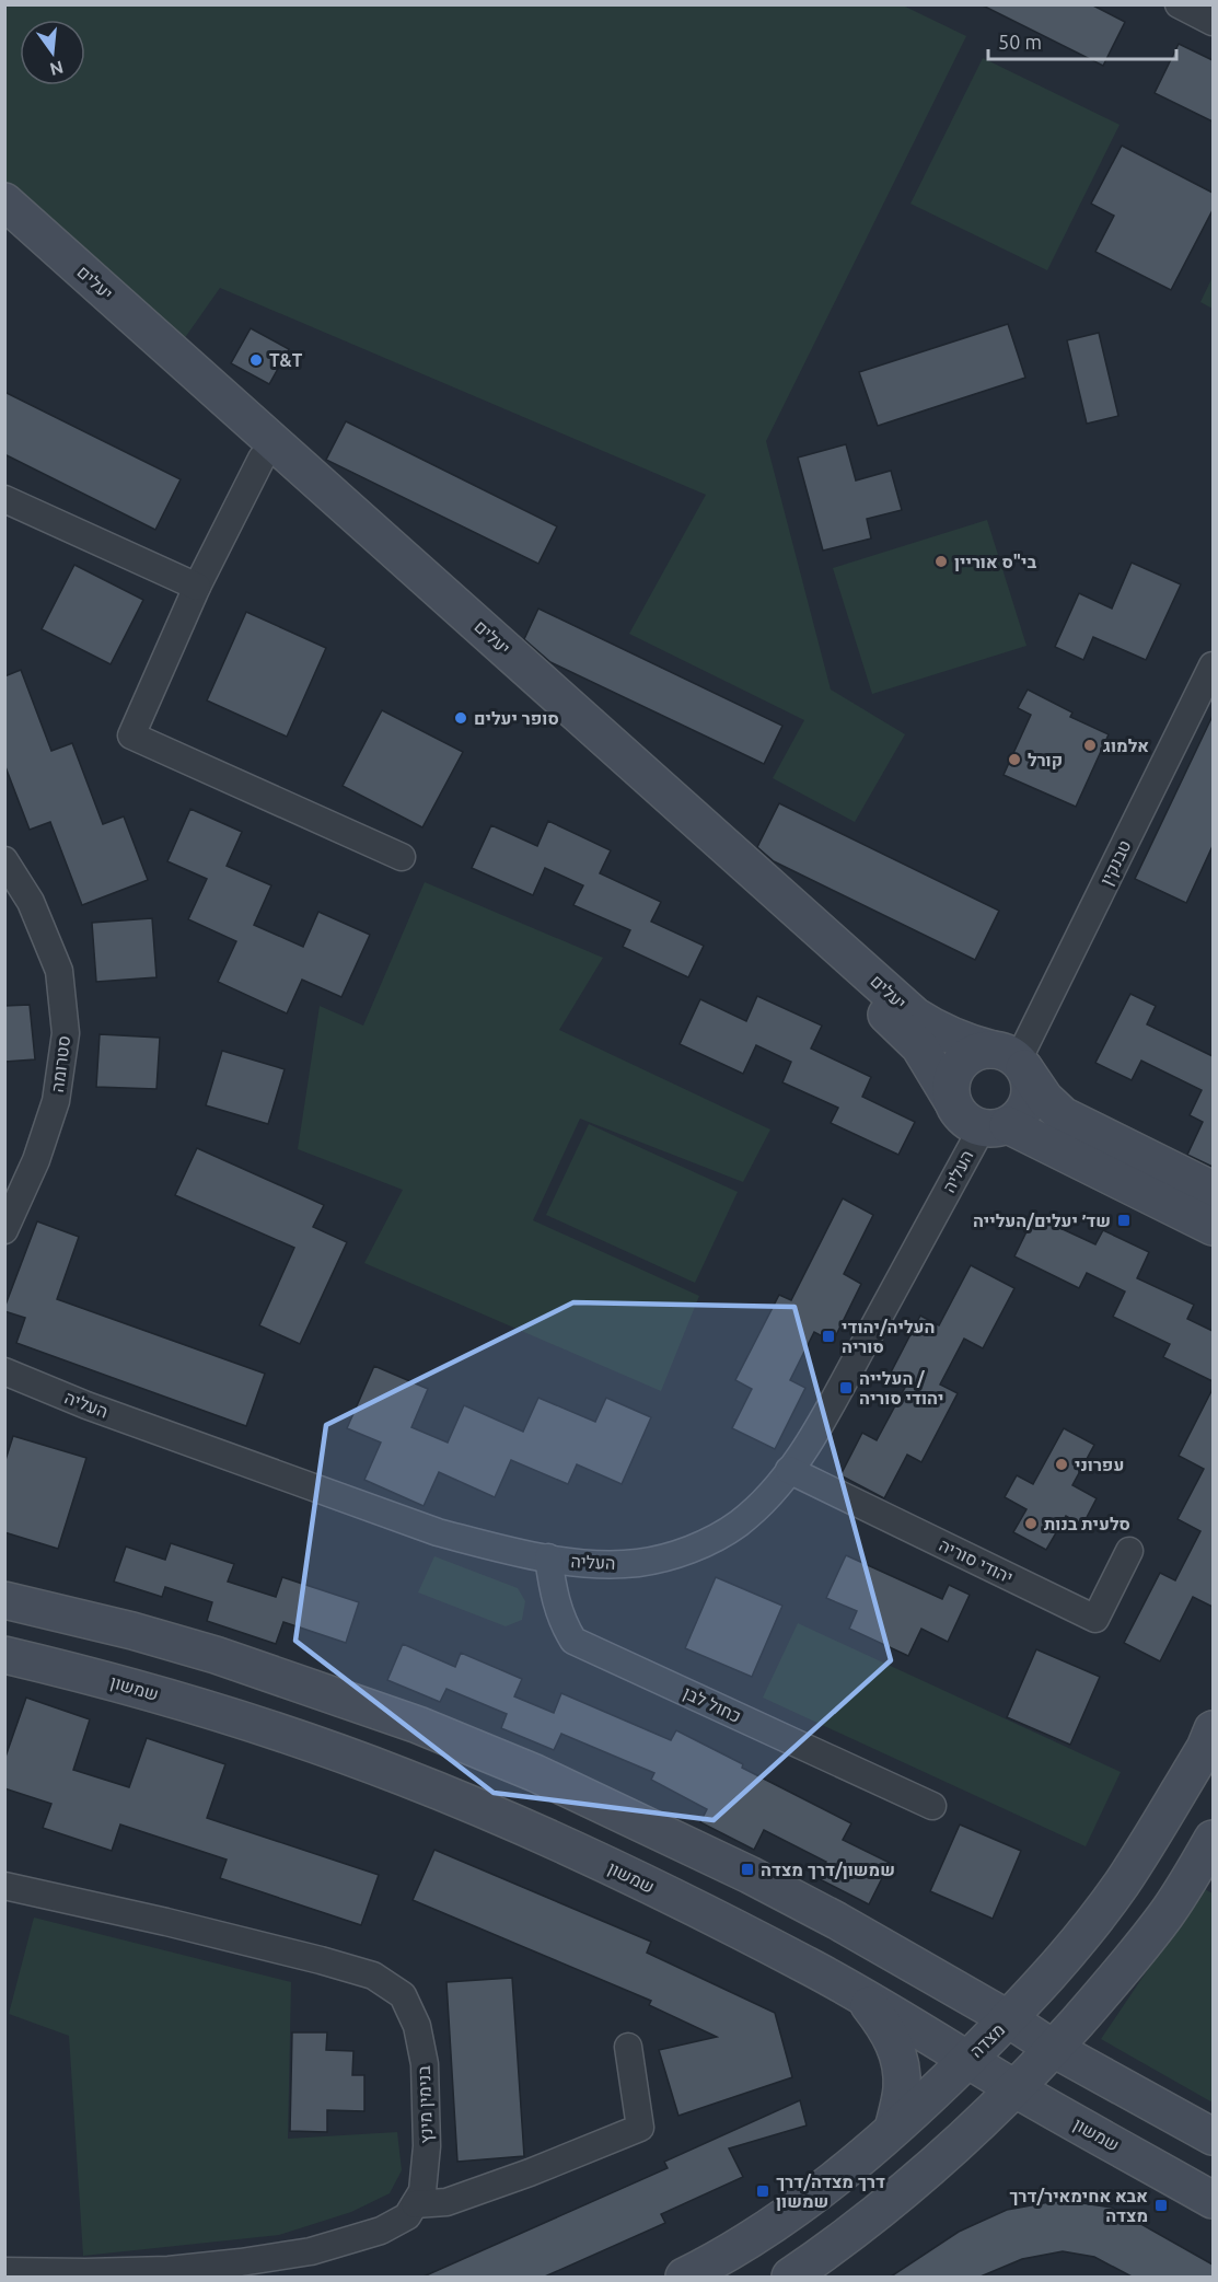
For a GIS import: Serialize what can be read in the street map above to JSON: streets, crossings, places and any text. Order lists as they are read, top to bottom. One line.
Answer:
{"streets":{"main road":["יעלים","שמשון","מצדה"],"street":["טבנקין","סטרומה","העליה","יהודי סוריה","כחול לבן","בנימין מינץ"]},"crossings":[["יעלים","טבנקין"],["יעלים","העליה"],["טבנקין","העליה"],["העליה","יהודי סוריה"],["העליה","כחול לבן"],["שמשון","מצדה"]],"places":{"other":["T&T","בי\"ס אוריין","סופר יעלים","אלמוג","קורל","עפרוני","סלעית בנות"],"transit":["שד׳ יעלים/העלייה","העליה/יהודי סוריה","העלייה / יהודי סוריה","שמשון/דרך מצדה","דרך מצדה/דרך שמשון","אבא אחימאיר/דרך מצדה"]},"scale_bar":"50 m","north":"bottom"}
